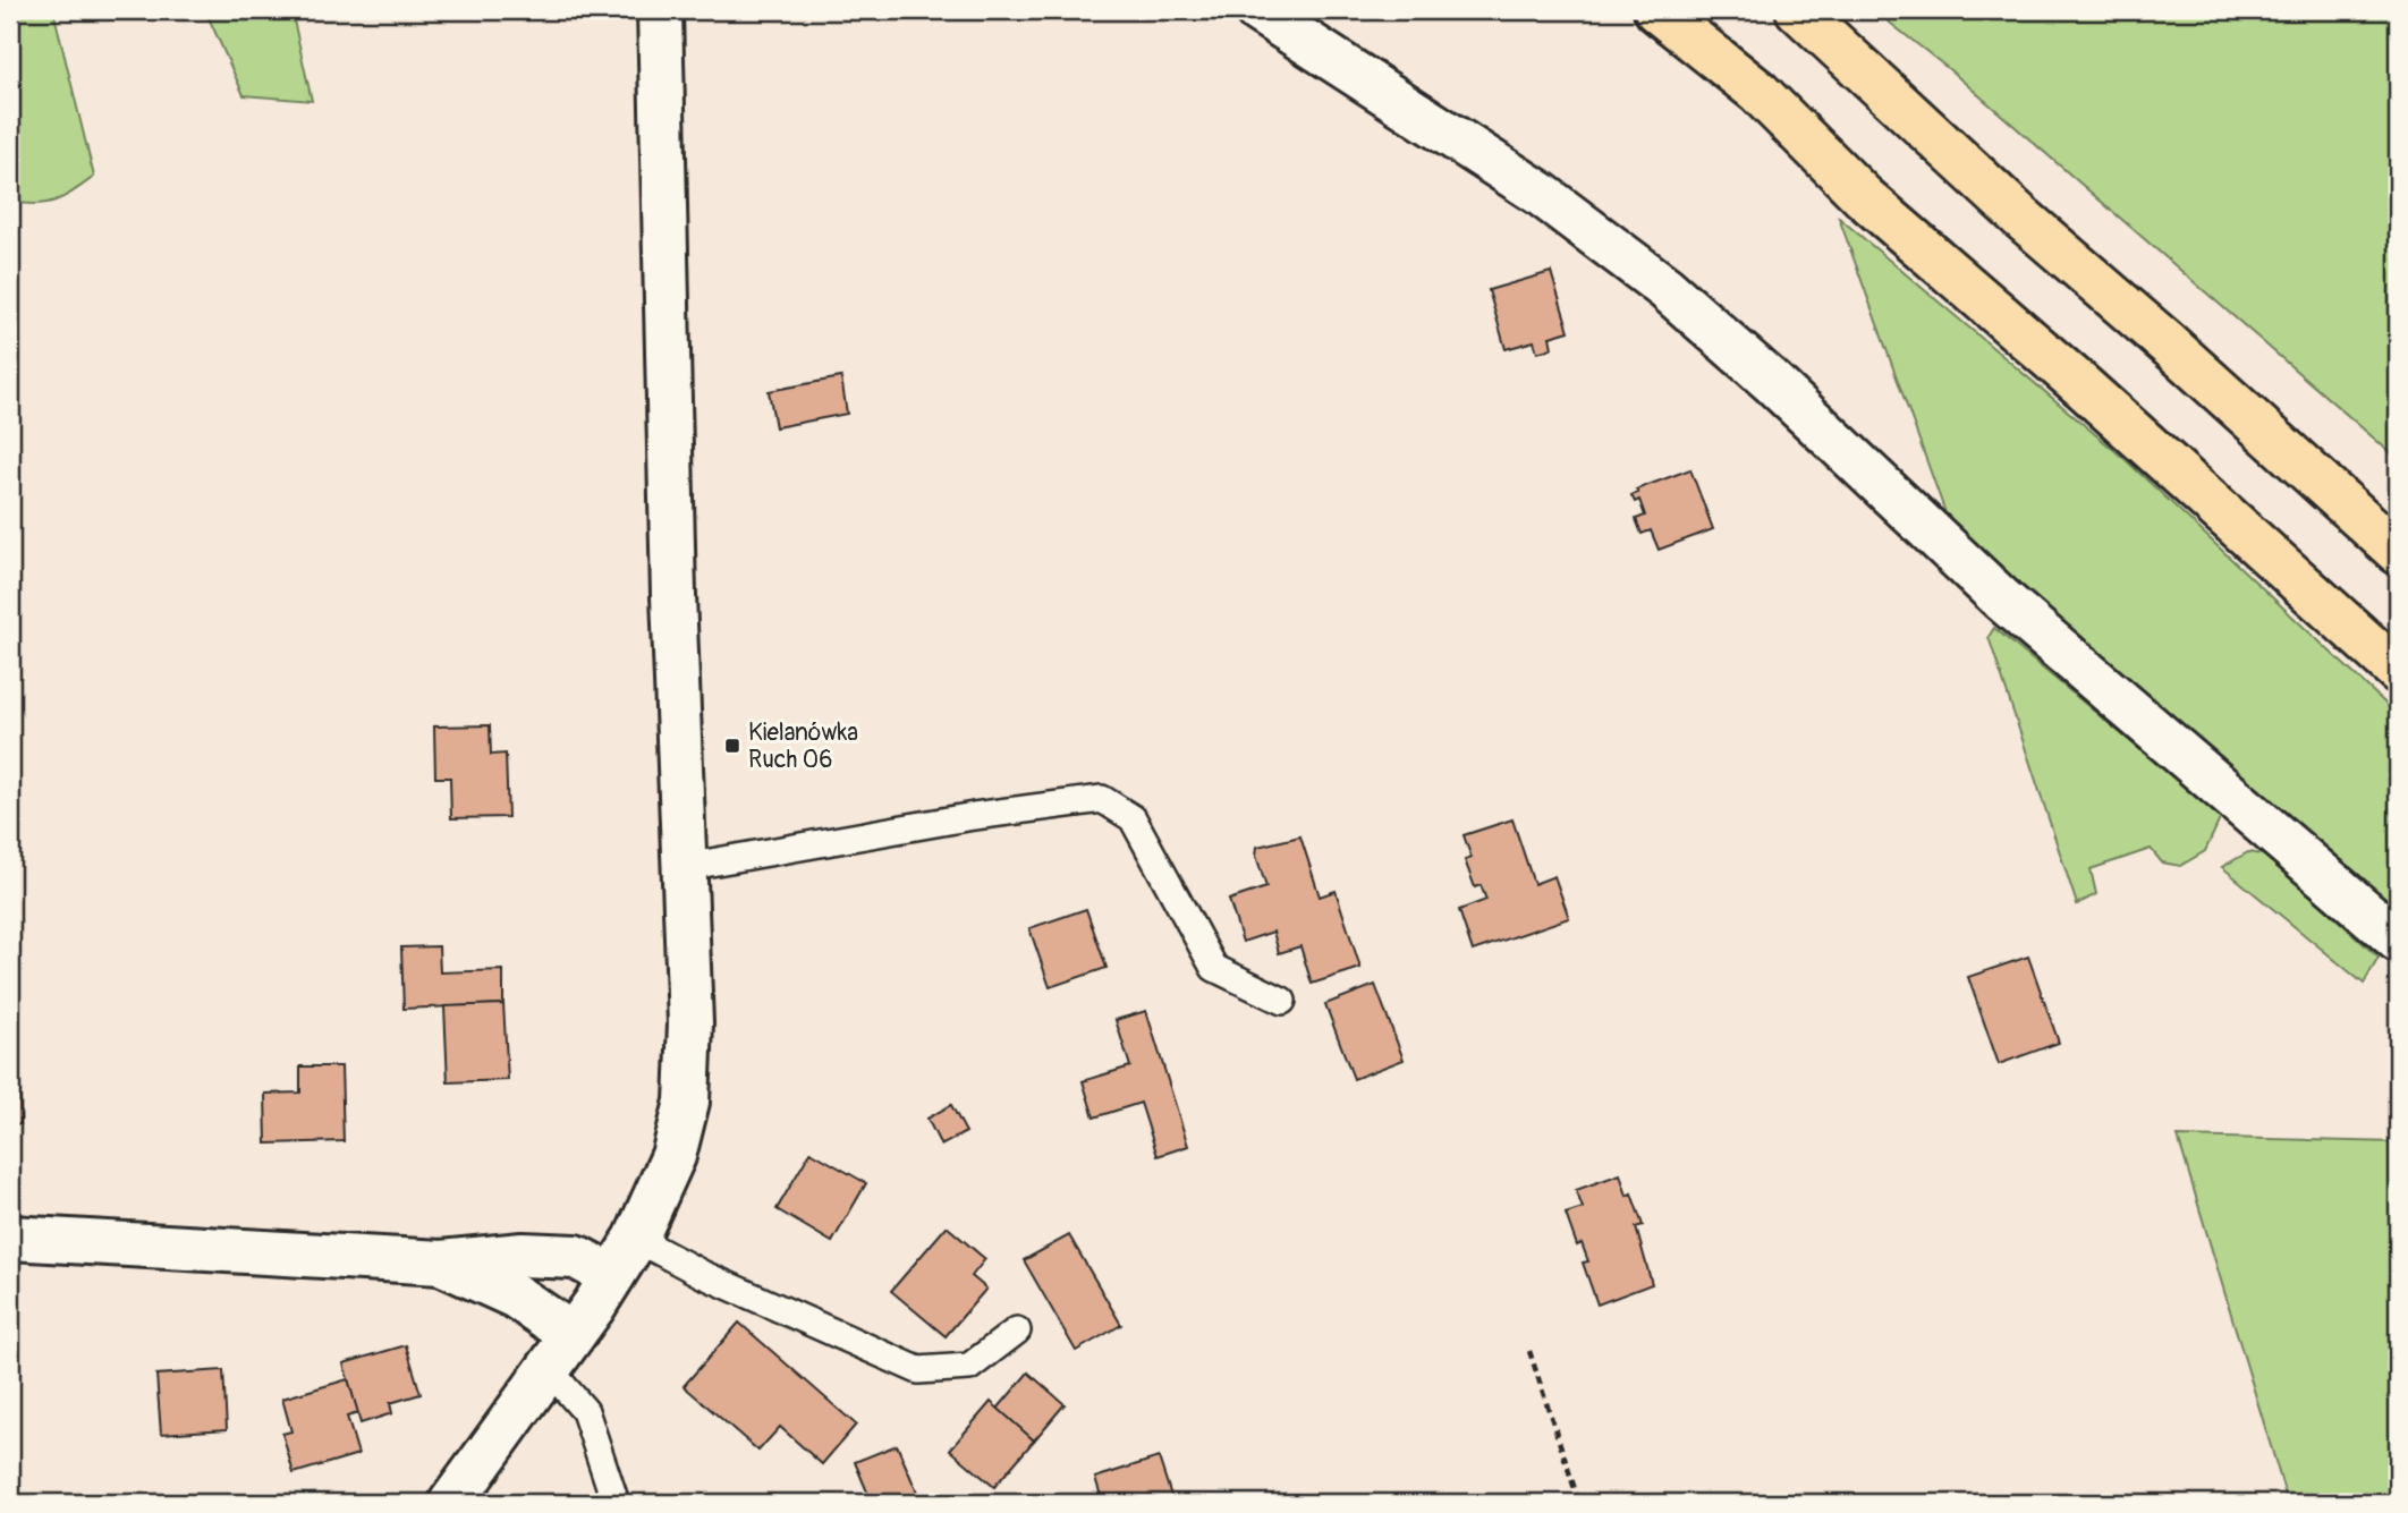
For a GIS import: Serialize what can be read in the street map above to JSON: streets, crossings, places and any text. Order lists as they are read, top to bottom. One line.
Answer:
{"places":{"transit":["Kielanówka Ruch 06"]}}
